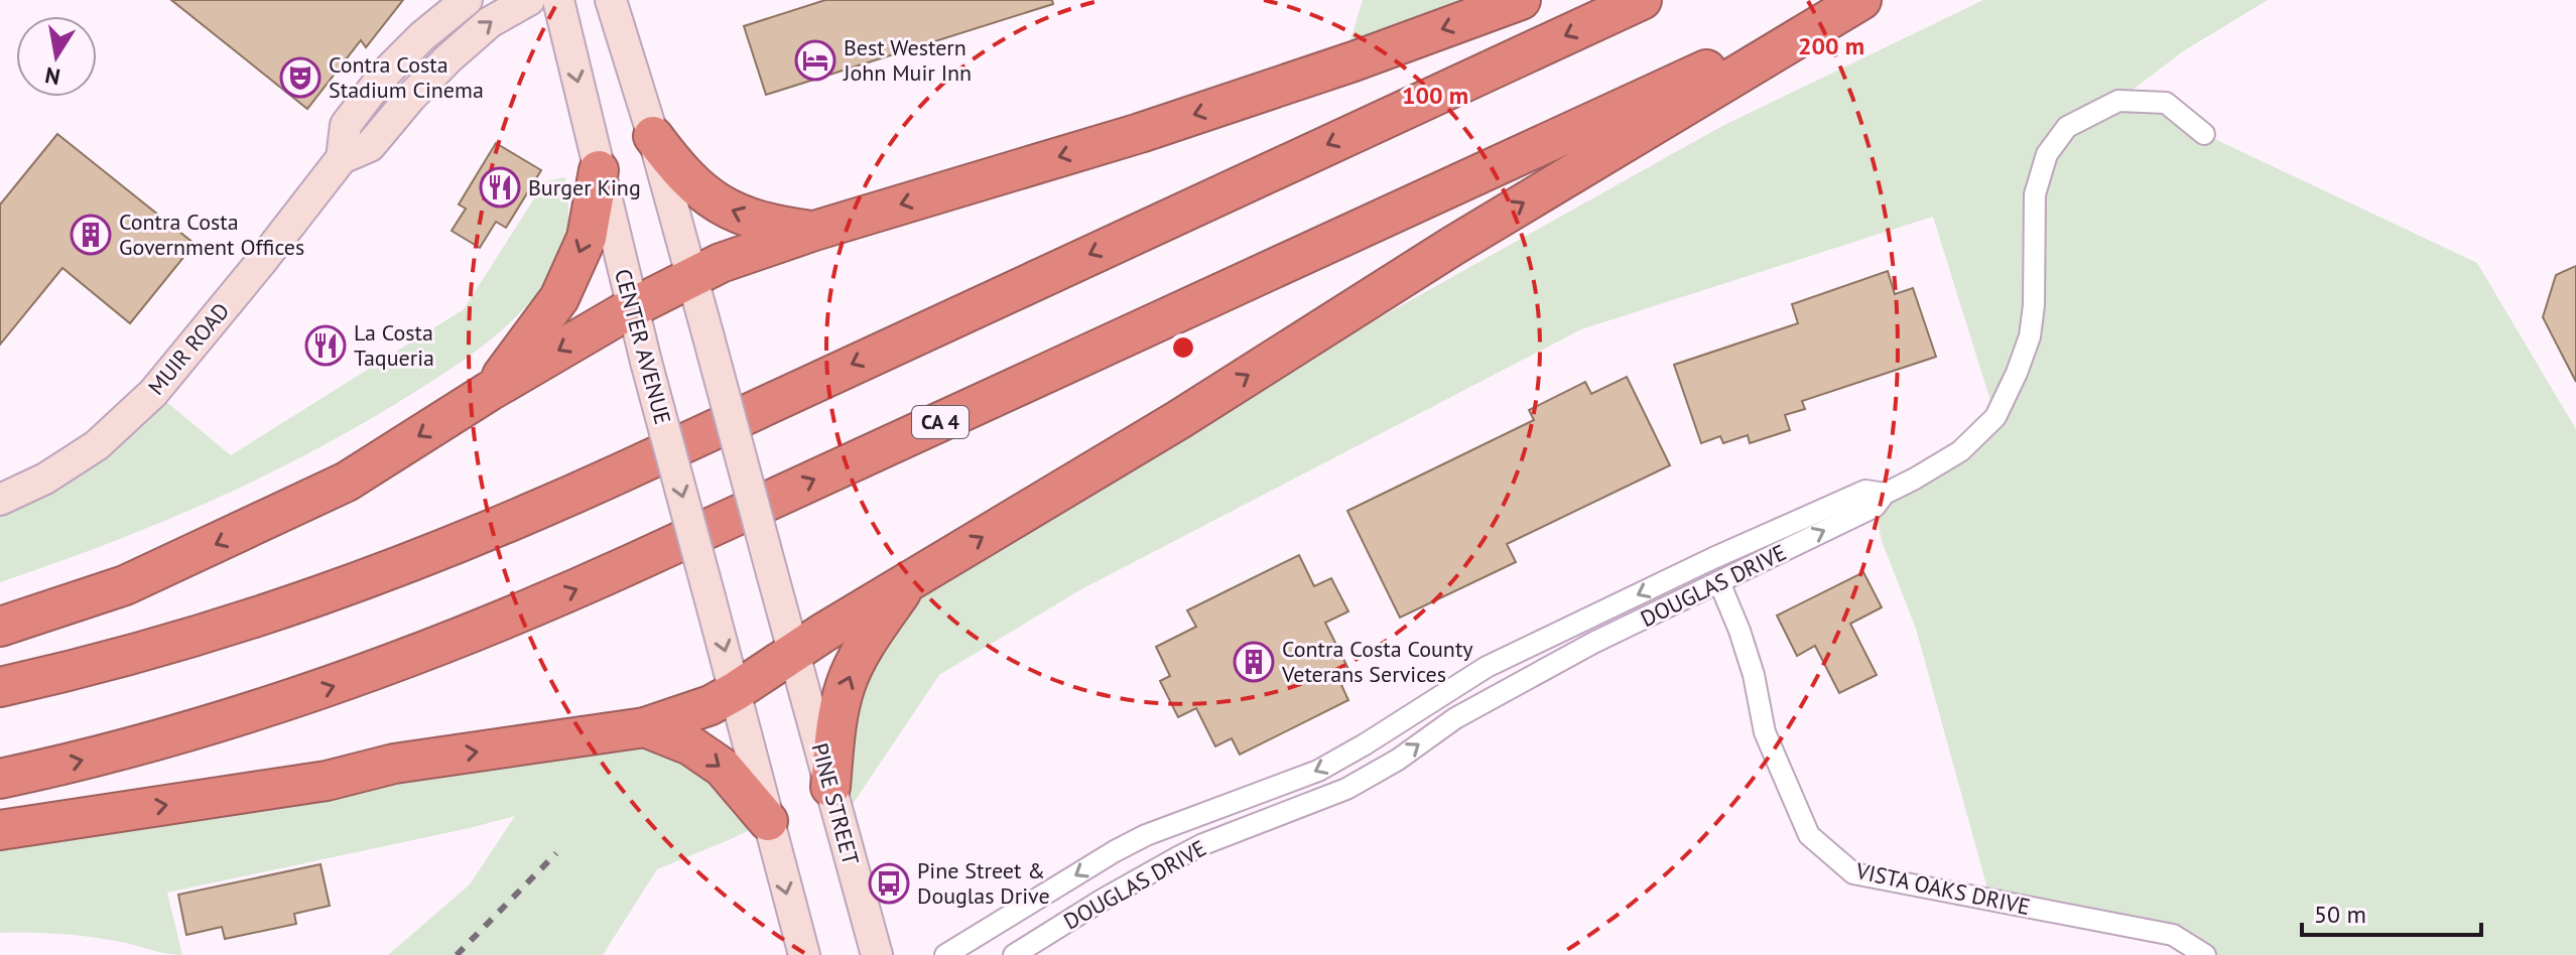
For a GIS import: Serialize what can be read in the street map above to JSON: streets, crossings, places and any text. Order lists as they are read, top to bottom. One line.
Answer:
{"streets":{"highway":["CA 4"],"street":["CENTER AVENUE","MUIR ROAD","DOUGLAS DRIVE","PINE STREET","VISTA OAKS DRIVE"]},"crossings":[["DOUGLAS DRIVE","VISTA OAKS DRIVE"]],"places":{"hotel":["Best Western John Muir Inn"],"theatre":["Contra Costa Stadium Cinema"],"restaurant":["Burger King","La Costa Taqueria"],"building":["Contra Costa Government Offices","Contra Costa County Veterans Services"],"bus stop":["Pine Street & Douglas Drive"]},"scale_bar":"50 m","north":"bottom","rings":["200 m","100 m"]}
